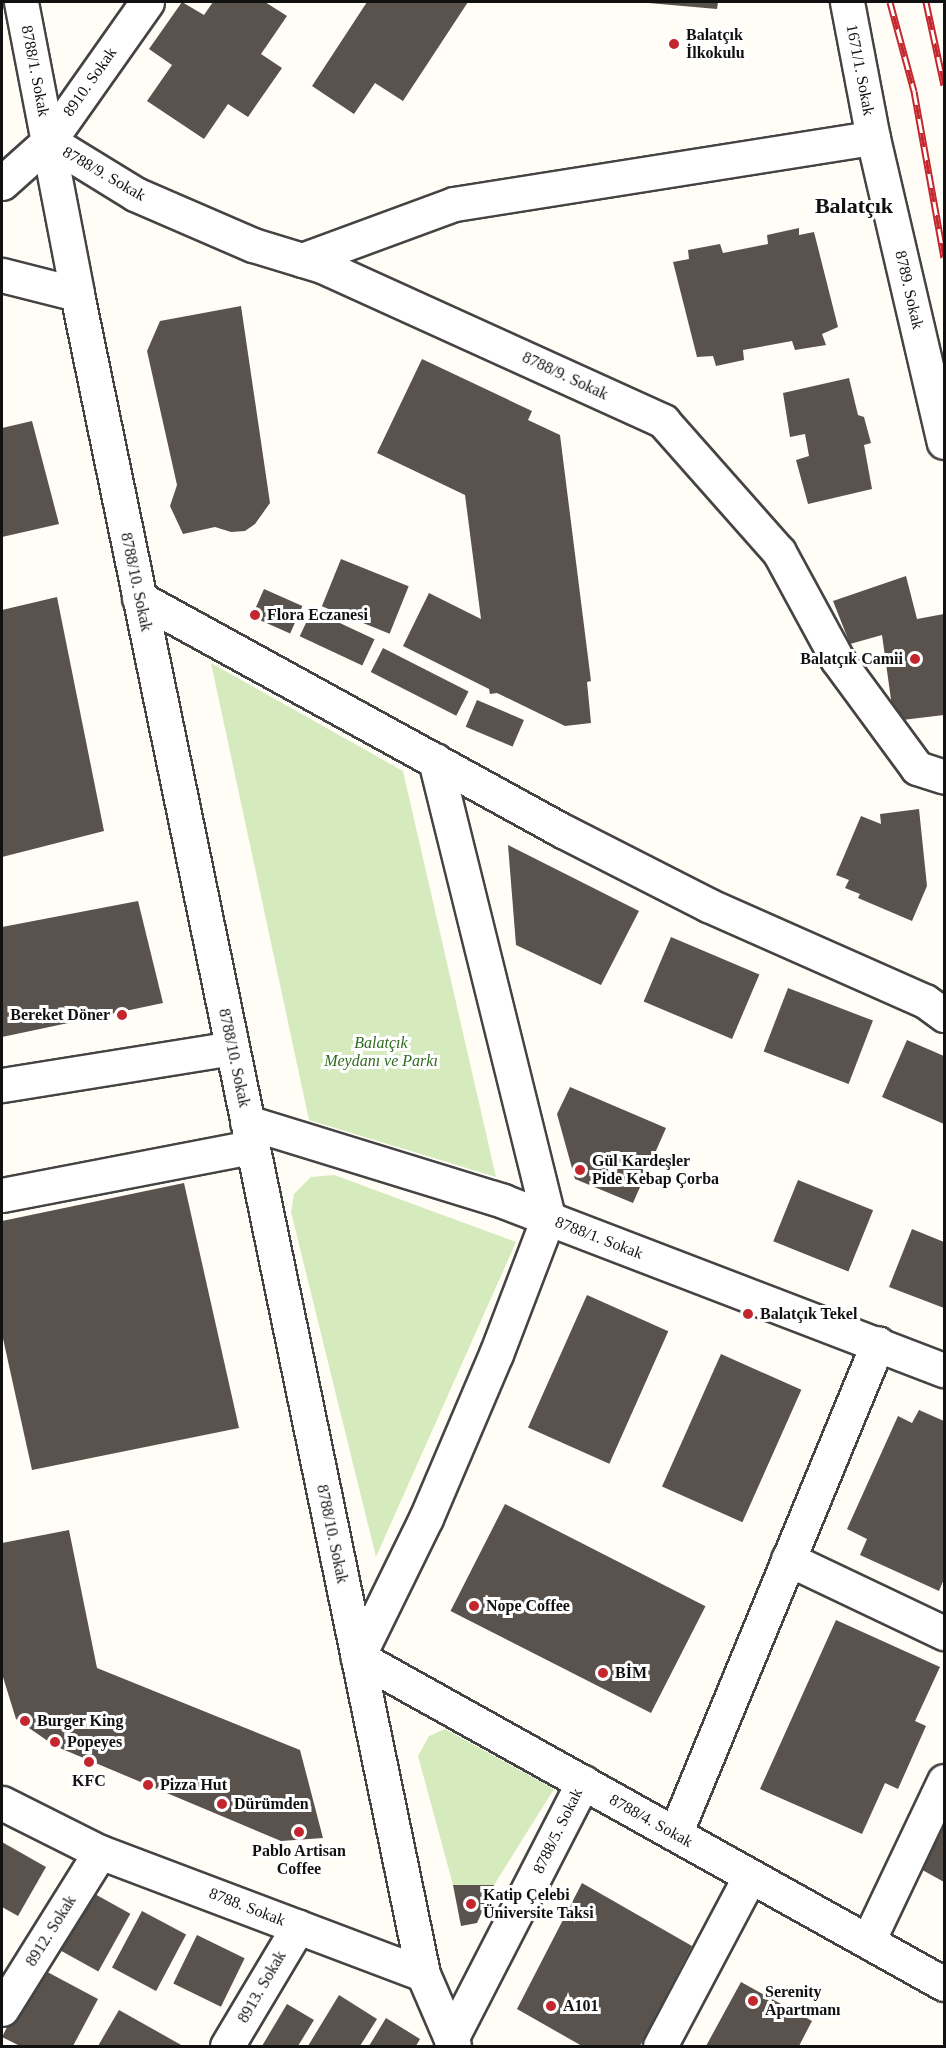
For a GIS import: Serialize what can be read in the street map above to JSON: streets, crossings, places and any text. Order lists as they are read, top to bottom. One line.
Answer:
{"streets":{"street":["1671/1. Sokak","8788/1. Sokak","8910. Sokak","8788/9. Sokak","8789. Sokak","8788/10. Sokak","8788/4. Sokak","8788/5. Sokak","8788. Sokak","8912. Sokak","8913. Sokak"]},"crossings":[["1671/1. Sokak","8789. Sokak"],["8788/1. Sokak","8910. Sokak"],["8788/1. Sokak","8788/9. Sokak"],["8788/1. Sokak","8788/10. Sokak"],["8910. Sokak","8788/9. Sokak"],["8910. Sokak","8788/10. Sokak"],["8788/9. Sokak","8788/10. Sokak"],["8788/10. Sokak","8788/4. Sokak"],["8788/10. Sokak","8788. Sokak"],["8788/4. Sokak","8788/5. Sokak"],["8788. Sokak","8912. Sokak"],["8788. Sokak","8913. Sokak"]],"districts":["Balatçık"],"parks":["Balatçık Meydanı ve Parkı"],"places":["Balatçık İlkokulu","Flora Eczanesi","Balatçık Camii","Bereket Döner","Gül Kardeşler Pide Kebap Çorba","Balatçık Tekel","Nope Coffee","BİM","Burger King","Popeyes","KFC","Pizza Hut","Dürümden","Pablo Artisan Coffee","Katip Çelebi Üniversite Taksi","Serenity Apartmanı","A101"]}
